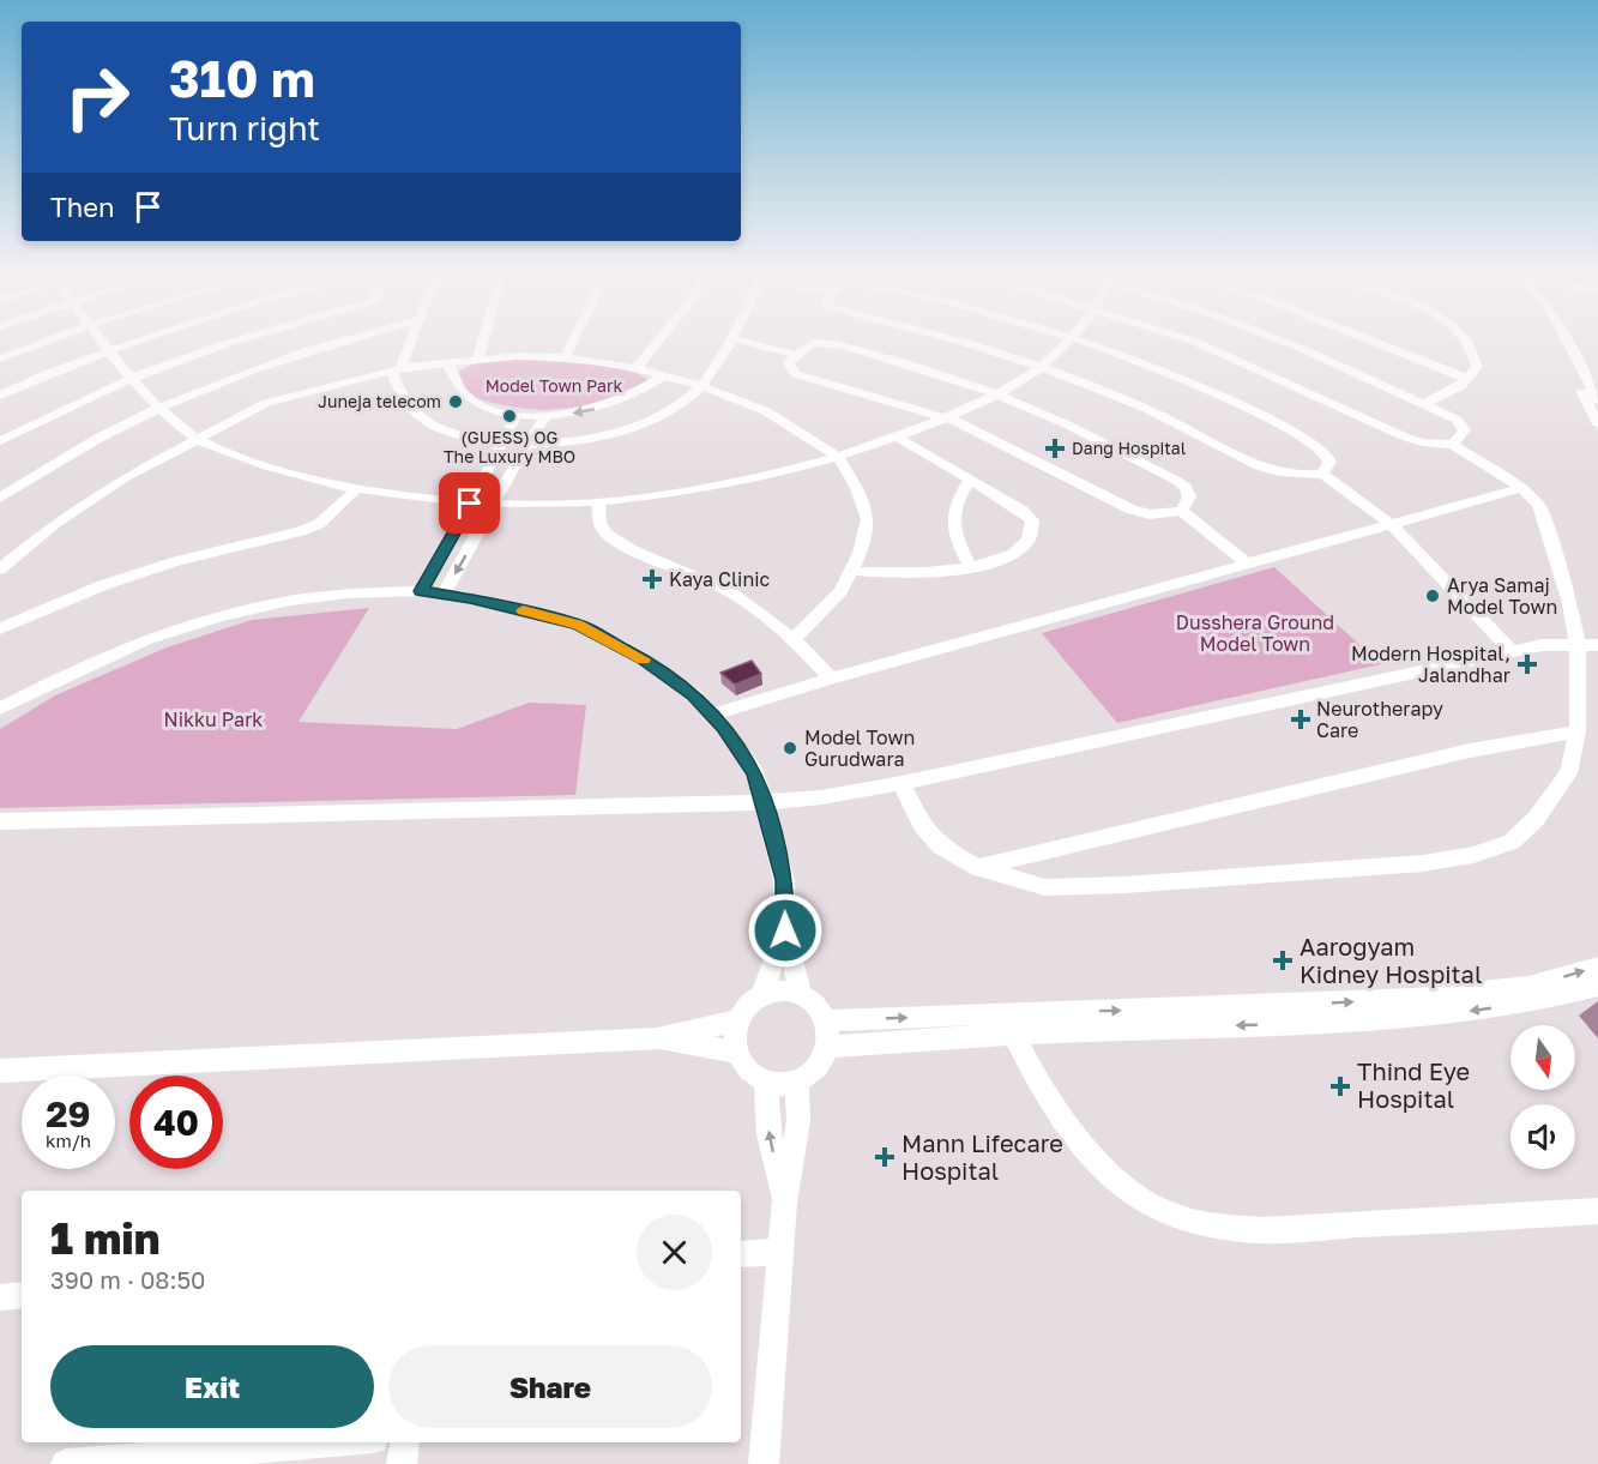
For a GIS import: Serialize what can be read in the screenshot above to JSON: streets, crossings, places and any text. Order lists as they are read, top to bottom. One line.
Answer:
{"parks":["Model Town Park","Dusshera Ground Model Town","Nikku Park"],"places":{"other":["Juneja telecom","(GUESS) OG The Luxury MBO","Arya Samaj Model Town","Model Town Gurudwara"],"health":["Dang Hospital","Kaya Clinic","Modern Hospital, Jalandhar","Neurotherapy Care","Aarogyam Kidney Hospital","Thind Eye Hospital","Mann Lifecare Hospital"]},"north":"bottom","page":{"turn":["310 m","Turn right"],"then":"Then","speed":"29 km/h","limit":"40","heading":["1 min","390 m · 08:50"],"buttons":["Exit","Share"]}}
